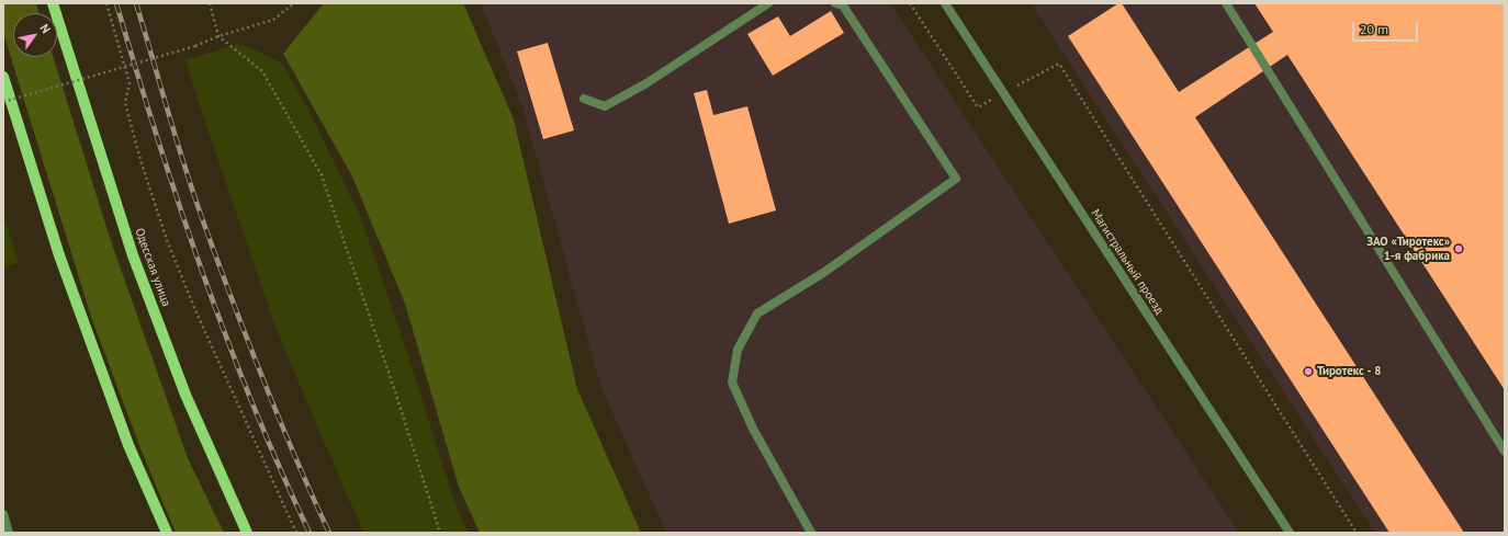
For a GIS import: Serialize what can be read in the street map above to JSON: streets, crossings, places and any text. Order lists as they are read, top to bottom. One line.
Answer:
{"streets":{"main road":["Одесская улица"],"street":["Магистральный проезд"]},"places":["ЗАО «Тиротекс» 1-я фабрика","Тиротекс - 8"],"scale_bar":"20 m","north":"top right"}
